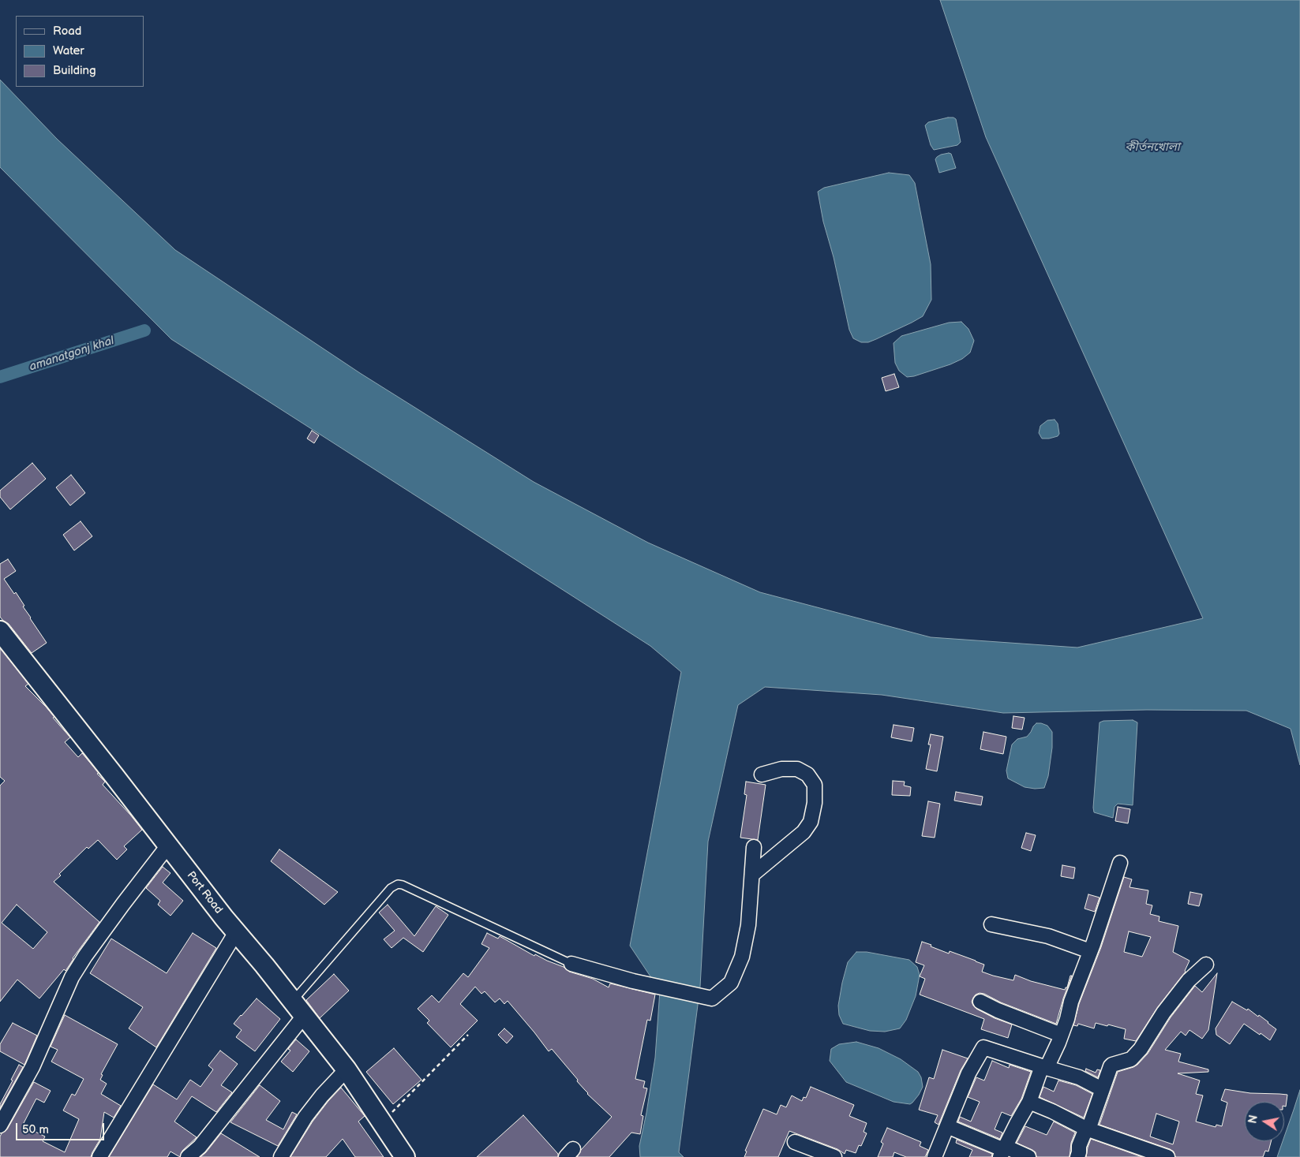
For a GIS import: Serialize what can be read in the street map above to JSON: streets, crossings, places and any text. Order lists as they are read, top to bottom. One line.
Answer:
{"streets":{"main road":["Port Road"]},"water":["কীর্তনখোলা","amanatgonj khal"],"legend":["Road","Water","Building"],"scale_bar":"50 m","north":"left"}
